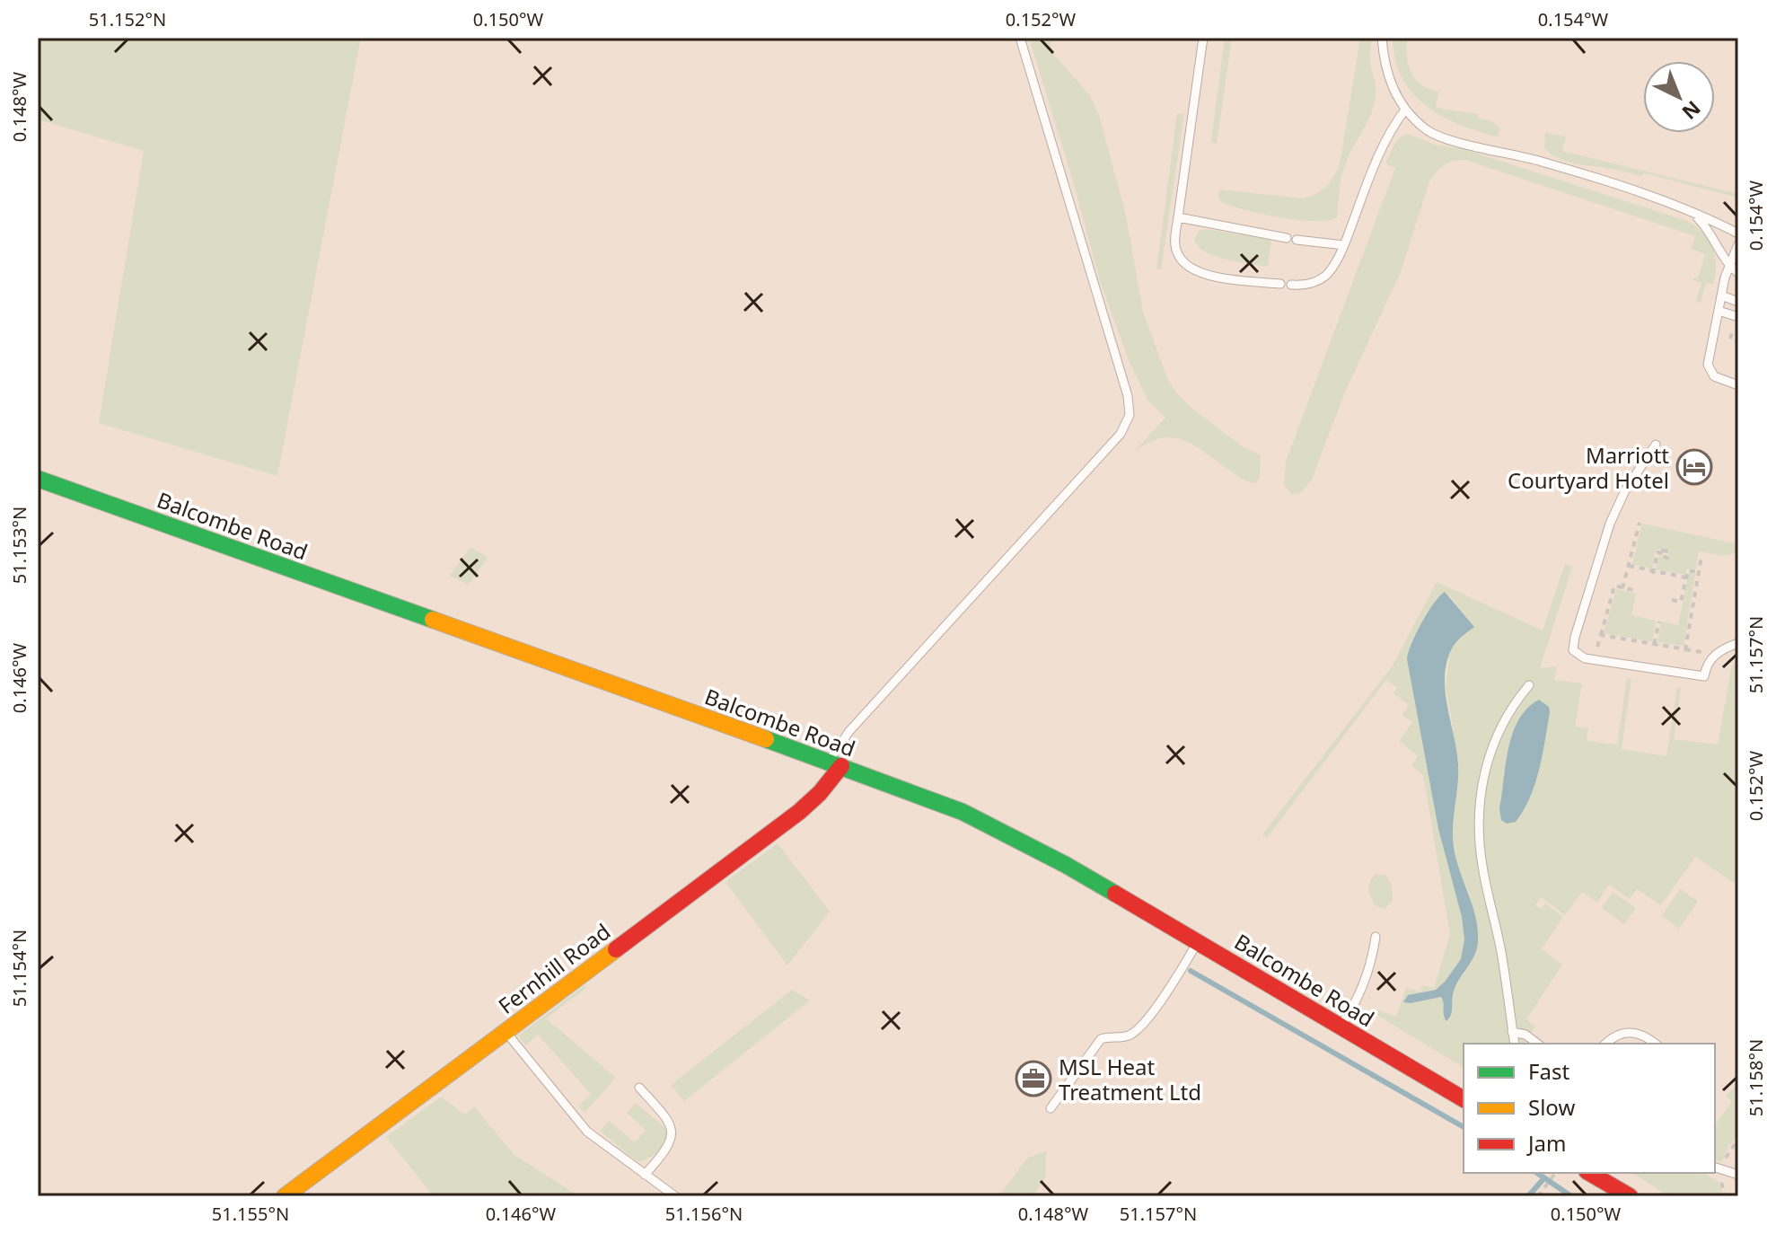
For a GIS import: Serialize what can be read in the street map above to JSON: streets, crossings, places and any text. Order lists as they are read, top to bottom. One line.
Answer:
{"streets":{"main road":["Balcombe Road","Fernhill Road"]},"crossings":[["Balcombe Road","Fernhill Road"]],"places":{"hotel":["Marriott Courtyard Hotel"],"office":["MSL Heat Treatment Ltd"]},"legend":["Fast","Slow","Jam"],"north":"bottom right","coordinates":["51.152°N","0.150°W","0.152°W","0.154°W","0.148°W","51.153°N","51.157°N","0.146°W","51.154°N","51.158°N","51.155°N","51.156°N"]}
